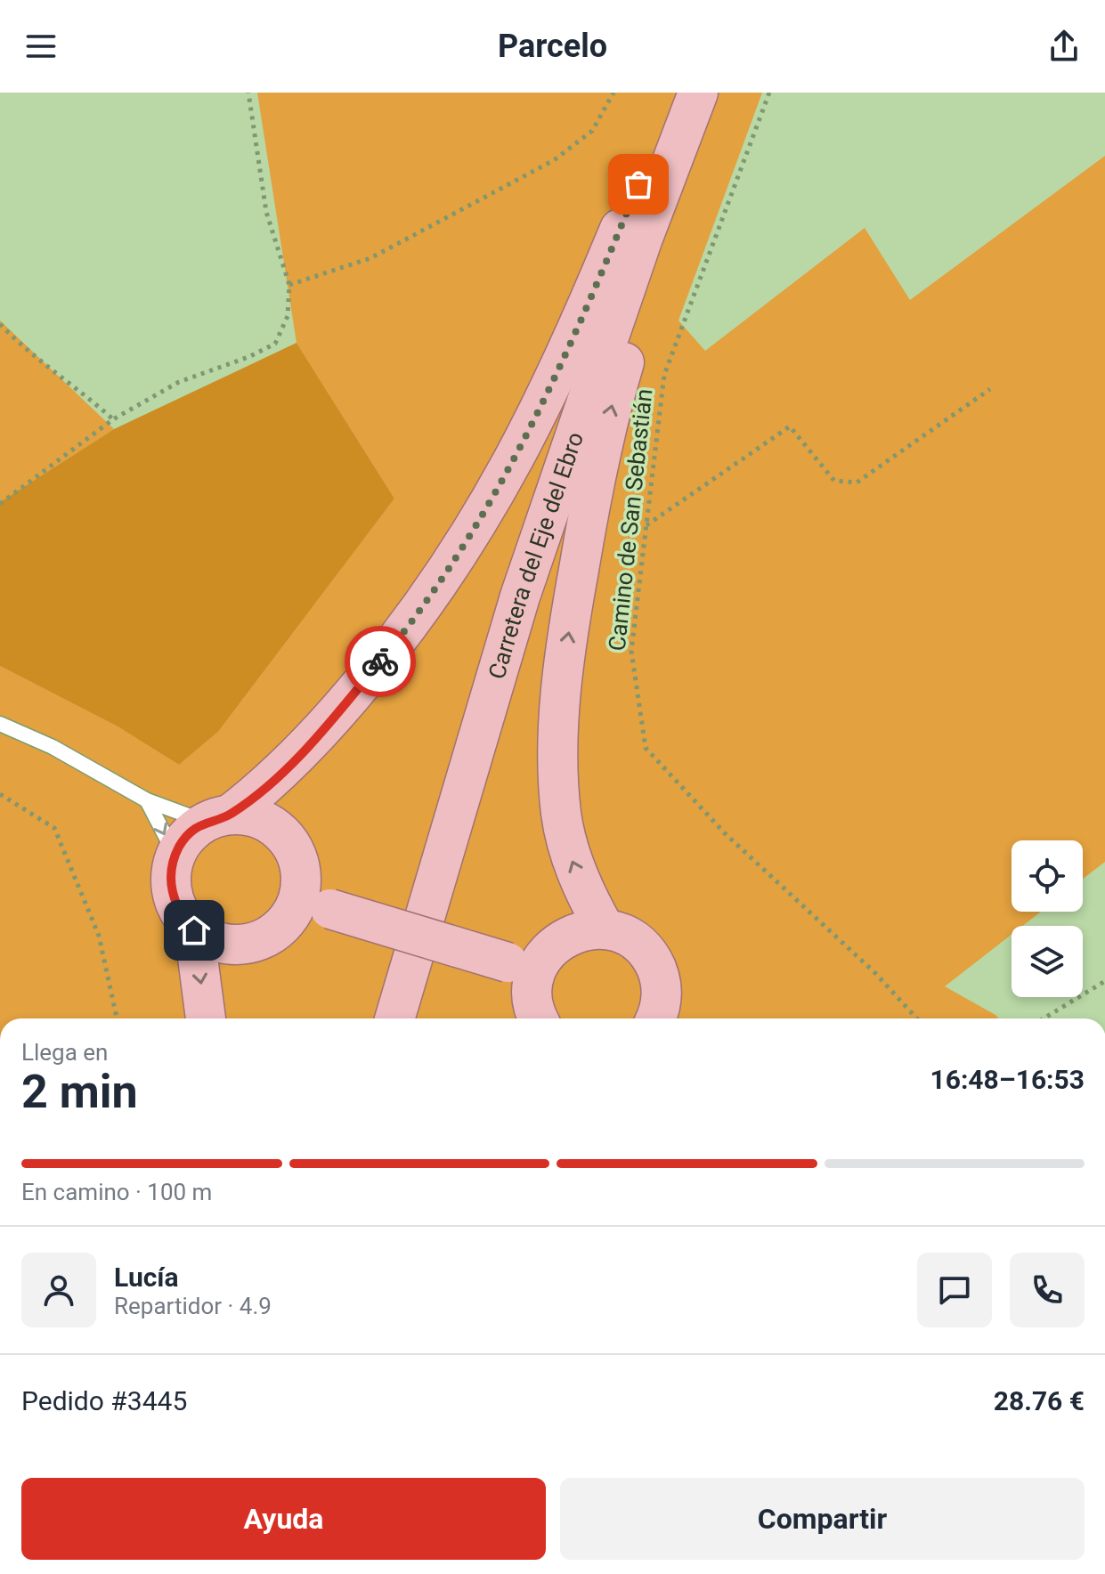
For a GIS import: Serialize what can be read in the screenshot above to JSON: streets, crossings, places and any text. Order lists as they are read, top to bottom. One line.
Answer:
{"streets":{"main road":["Carretera del Eje del Ebro"],"path":["Camino de San Sebastián"]},"page":{"header":"Parcelo","heading":["2 min","Llega en","16:48–16:53"],"panel":["Lucía","Repartidor · 4.9","Pedido #3445","28.76 €"],"bar":"En camino · 100 m","buttons":["Ayuda","Compartir"]}}
